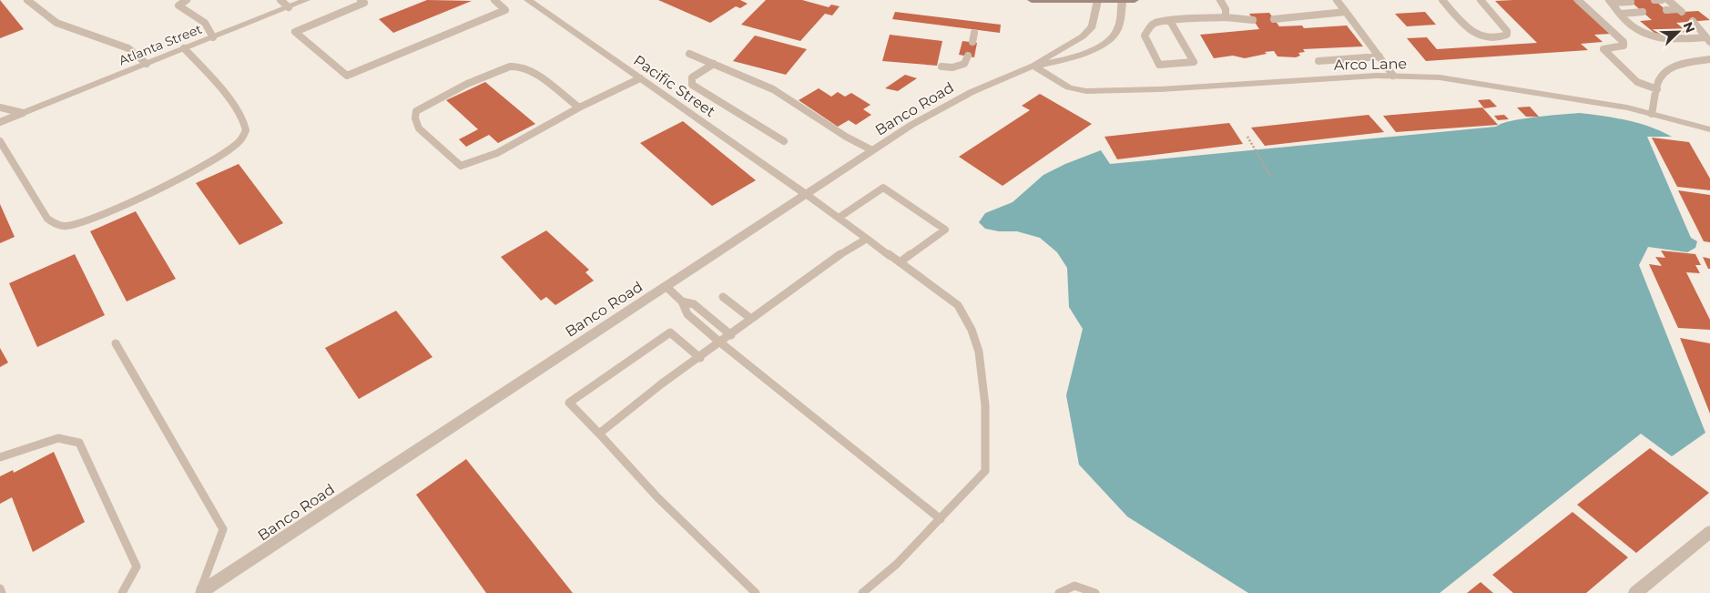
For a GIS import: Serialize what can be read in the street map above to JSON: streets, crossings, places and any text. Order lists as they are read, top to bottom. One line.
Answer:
{"streets":{"street":["Atlanta Street","Arco Lane","Pacific Street","Banco Road"]},"crossings":[["Arco Lane","Banco Road"],["Pacific Street","Banco Road"]],"north":"top right"}
